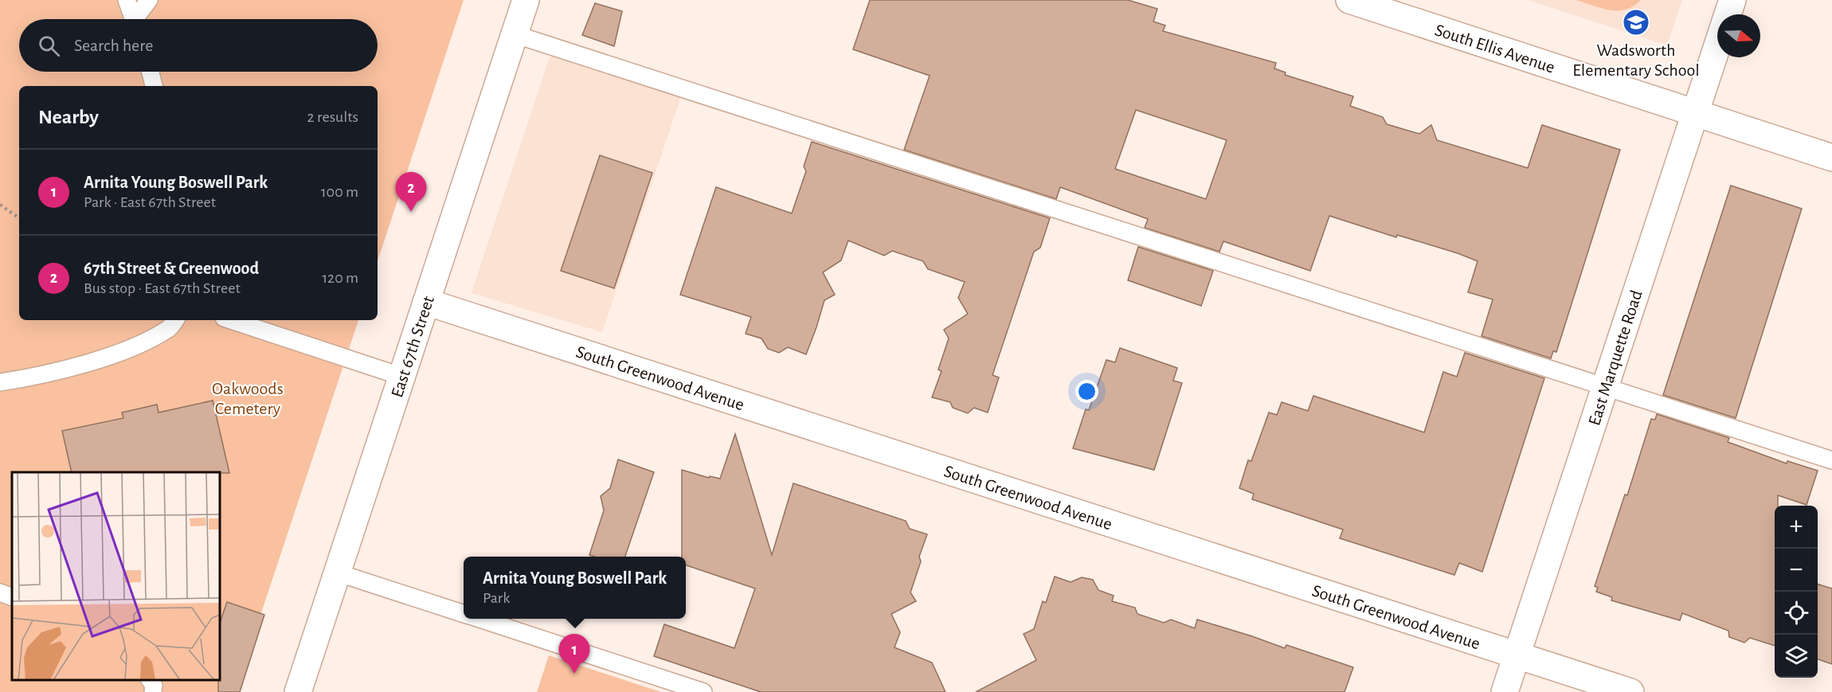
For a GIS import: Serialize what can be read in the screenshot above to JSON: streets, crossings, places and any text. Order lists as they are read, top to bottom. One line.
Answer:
{"streets":{"street":["South Ellis Avenue","East 67th Street","East Marquette Road","South Greenwood Avenue"]},"crossings":[["South Ellis Avenue","East Marquette Road"],["East 67th Street","South Greenwood Avenue"],["East Marquette Road","South Greenwood Avenue"]],"parks":["Oakwoods Cemetery"],"places":{"school or university":["Wadsworth Elementary School"]},"north":"right","page":{"search":"Search here","heading":["Nearby","2 results"],"list":[{"mark":"1","name":"Arnita Young Boswell Park","note":"Park · East 67th Street","value":"100 m"},{"mark":"2","name":"67th Street & Greenwood","note":"Bus stop · East 67th Street","value":"120 m"}],"pins":["2","1"],"map_buttons":["+","−"],"popup":["Arnita Young Boswell Park","Park"]}}
